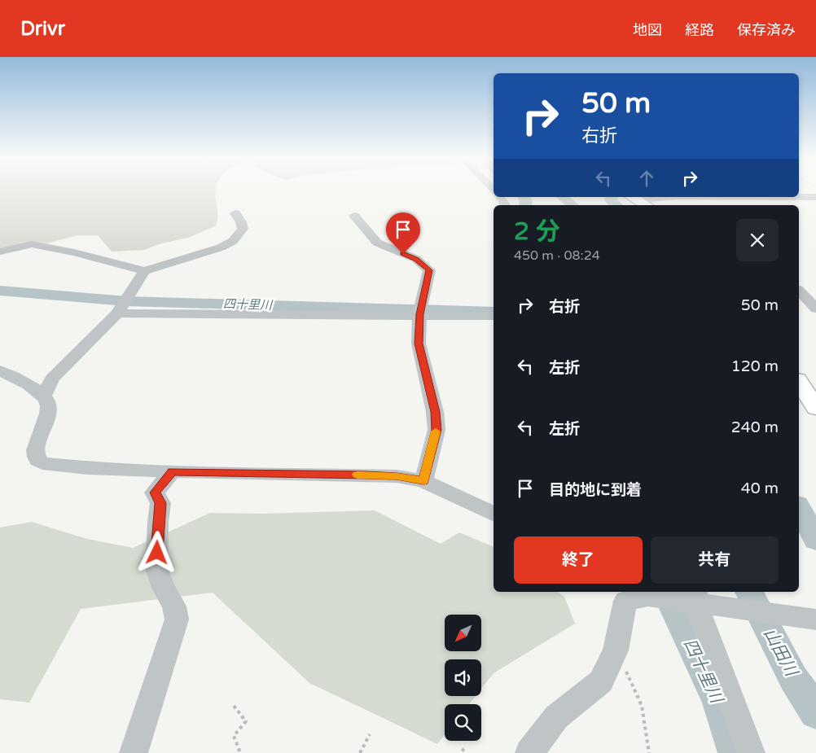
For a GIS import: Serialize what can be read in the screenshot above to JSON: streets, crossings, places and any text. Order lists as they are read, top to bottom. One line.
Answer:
{"water":["四十里川","山田川"],"north":"bottom left","page":{"header":"Drivr","nav":["地図","経路","保存済み"],"turn":["50 m","右折"],"heading":["2 分","450 m · 08:24"],"list":[{"name":"右折","value":"50 m"},{"name":"左折","value":"120 m"},{"name":"左折","value":"240 m"},{"name":"目的地に到着","value":"40 m"}],"buttons":["終了","共有"]}}
